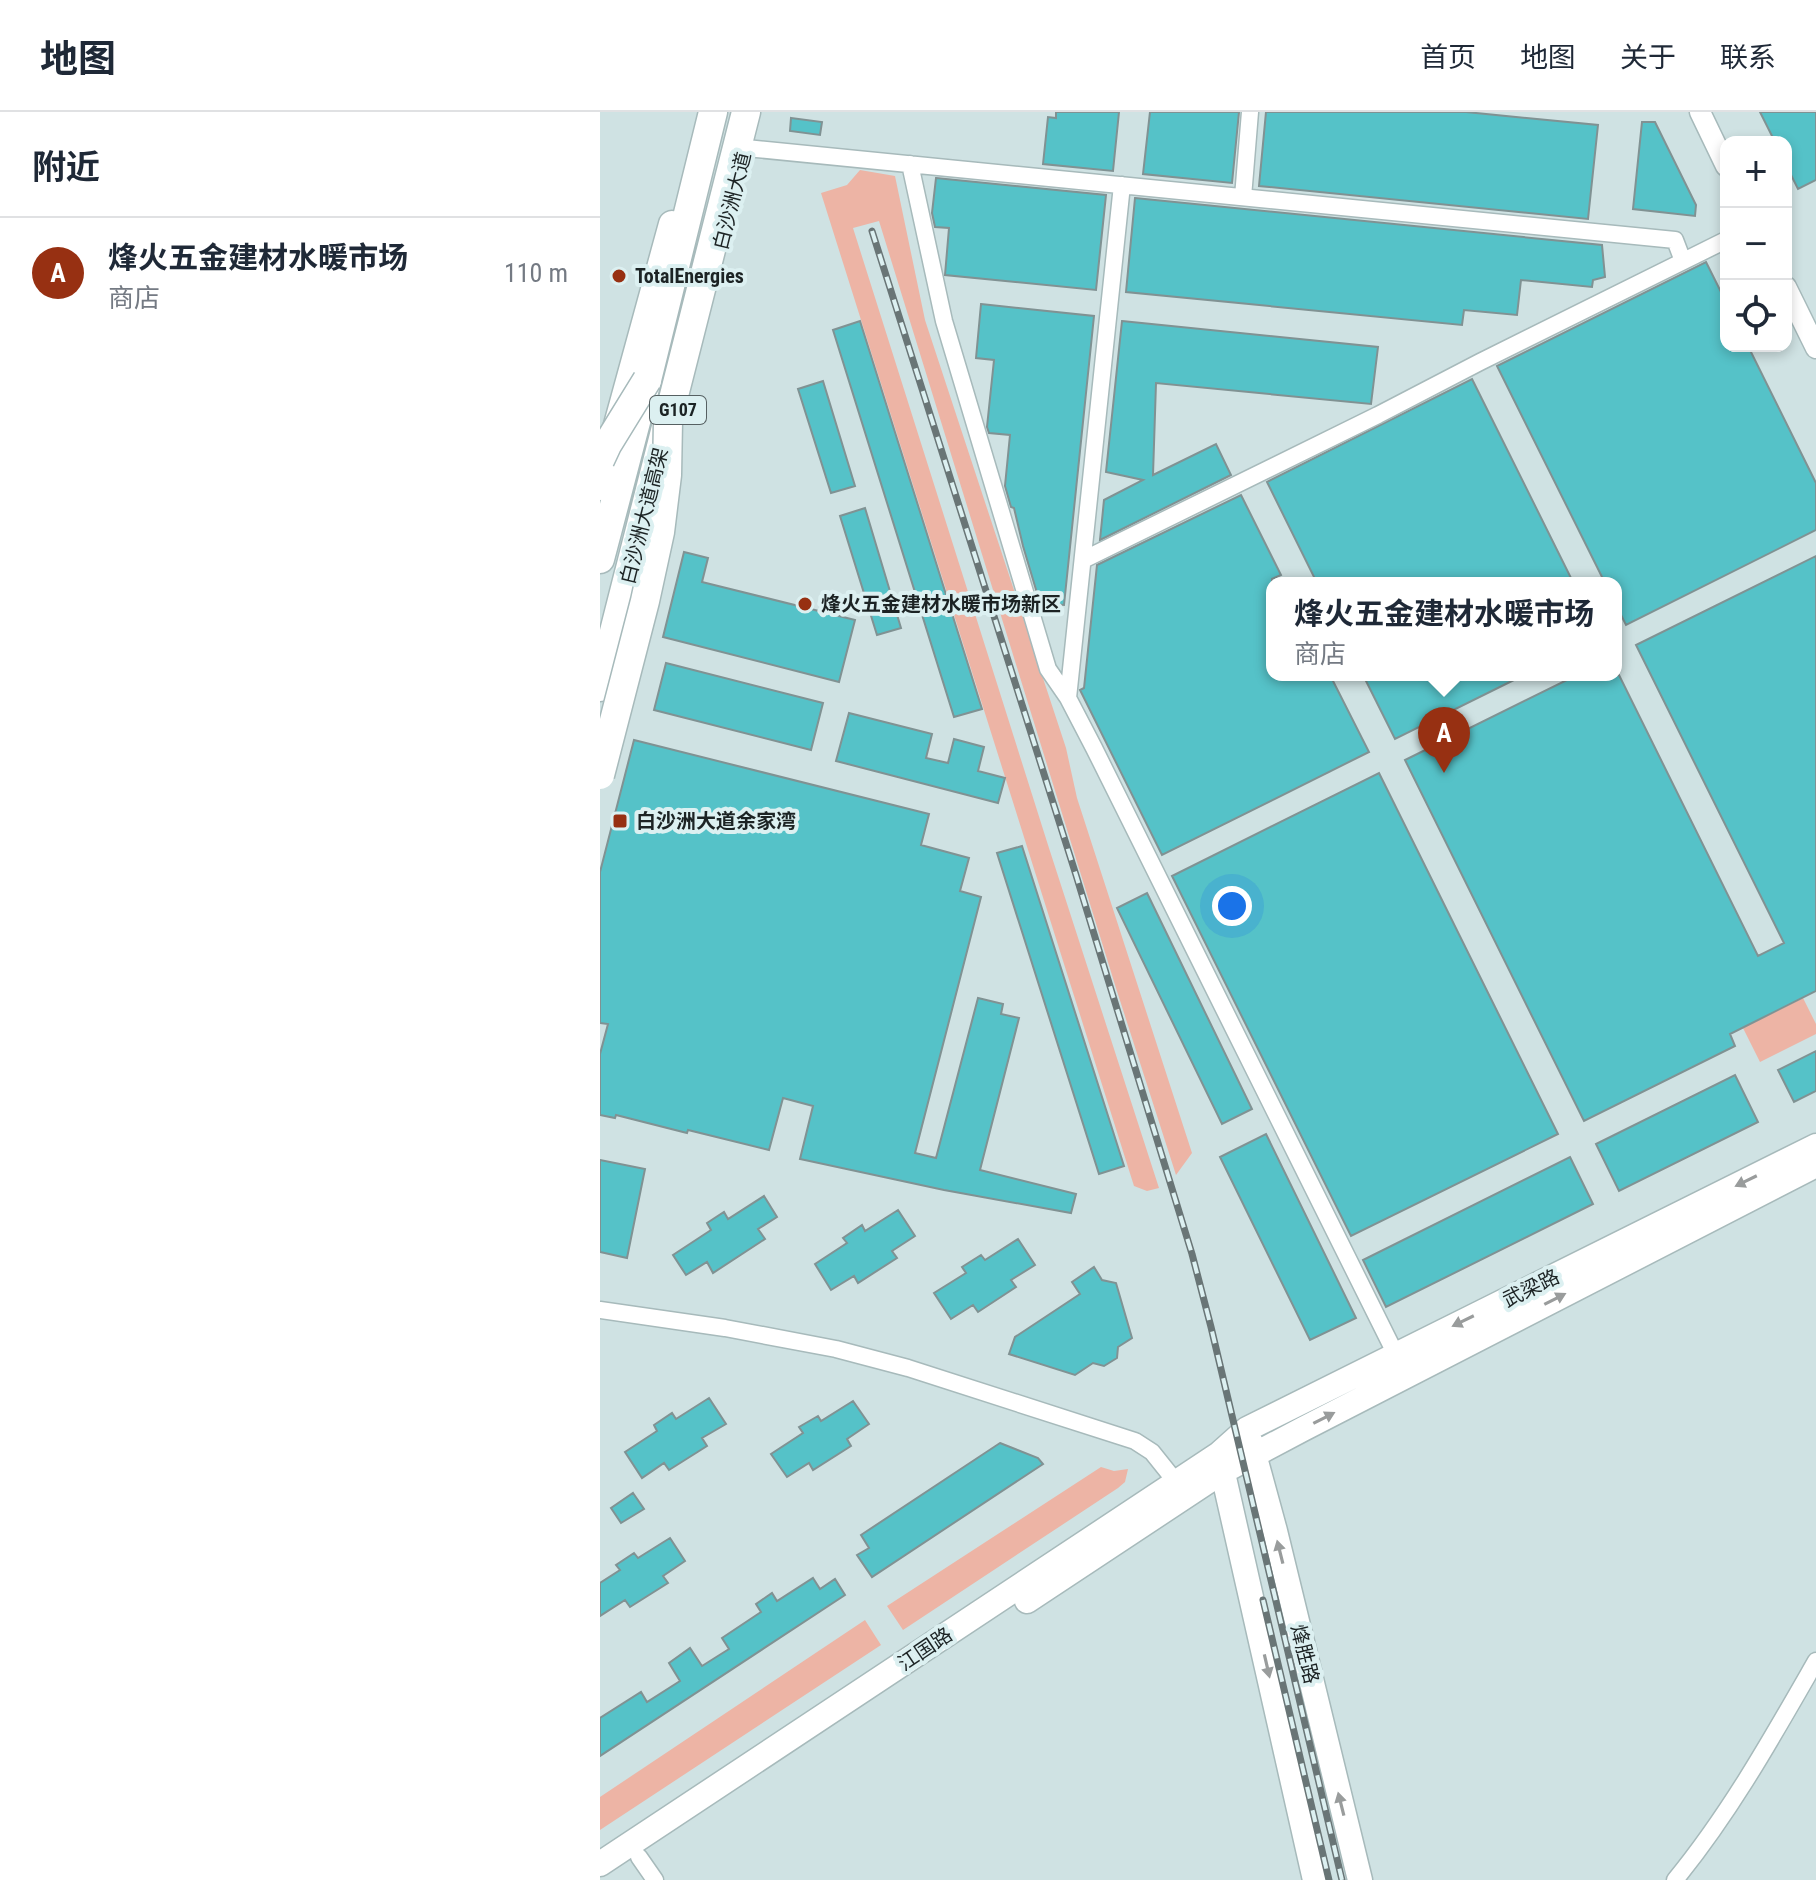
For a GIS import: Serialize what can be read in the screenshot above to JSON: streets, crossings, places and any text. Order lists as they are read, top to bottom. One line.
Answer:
{"streets":{"highway":["白沙洲大道高架"],"main road":["白沙洲大道","G107","武梁路","江国路","烽胜路"]},"crossings":[["武梁路","江国路"],["武梁路","烽胜路"],["江国路","烽胜路"]],"places":{"other":["TotalEnergies","烽火五金建材水暖市场新区"],"transit":["白沙洲大道余家湾"]},"page":{"header":"地图","nav":["首页","地图","关于","联系"],"heading":"附近","map_buttons":["+","−"],"list":[{"mark":"A","name":"烽火五金建材水暖市场","note":"商店","value":"110 m"}],"popup":["烽火五金建材水暖市场","商店"],"pins":"A"}}
